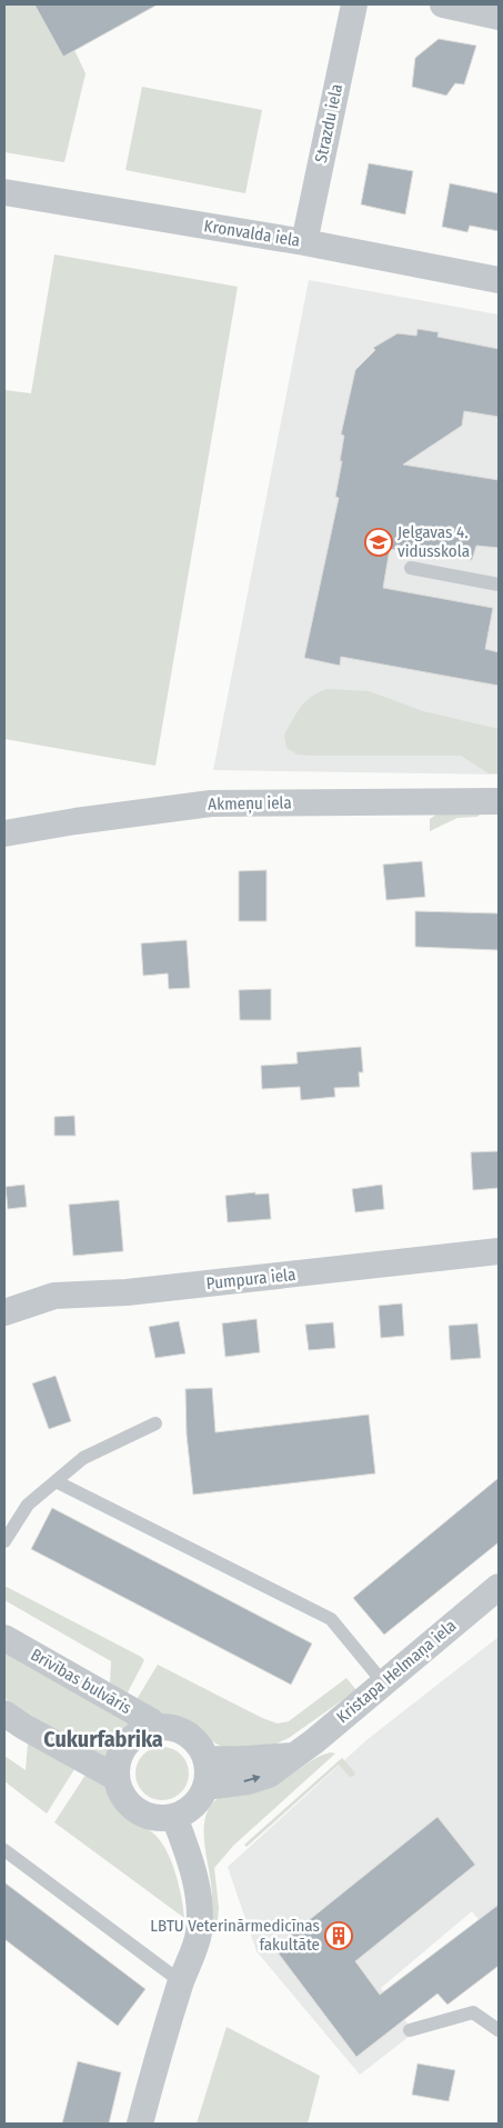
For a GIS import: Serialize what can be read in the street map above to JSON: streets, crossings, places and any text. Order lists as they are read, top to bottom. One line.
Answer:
{"streets":{"street":["Strazdu iela","Kronvalda iela","Akmeņu iela","Pumpura iela","Kristapa Helmaņa iela","Brīvības bulvāris"]},"crossings":[["Strazdu iela","Kronvalda iela"],["Kristapa Helmaņa iela","Brīvības bulvāris"]],"districts":["Cukurfabrika"],"places":{"school or university":["Jelgavas 4. vidusskola"],"building":["LBTU Veterinārmedicīnas fakultāte"]}}
